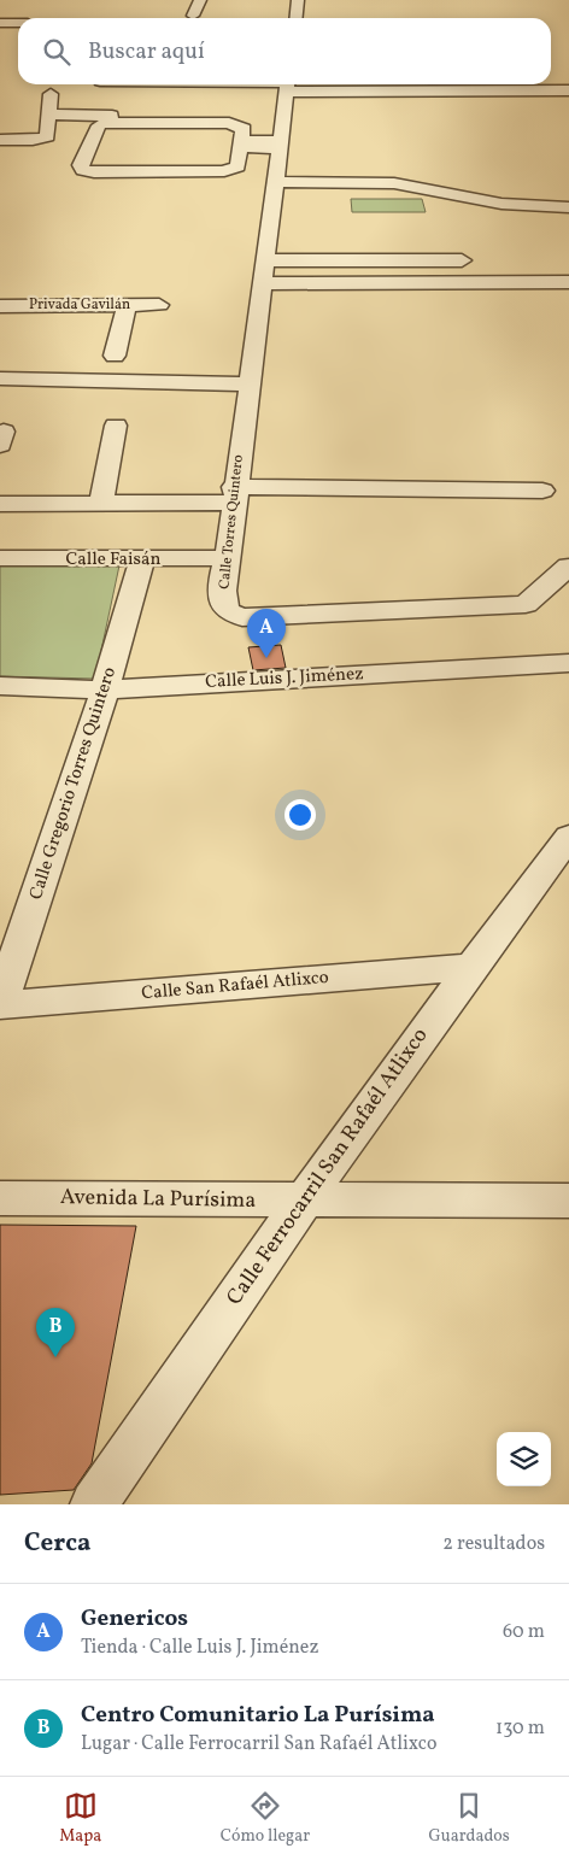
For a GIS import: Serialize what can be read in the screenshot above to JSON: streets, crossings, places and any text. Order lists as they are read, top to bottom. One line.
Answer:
{"streets":{"street":["Privada Gavilán","Calle Torres Quintero","Calle Faisán","Calle Luis J. Jiménez","Calle Gregorio Torres Quintero","Calle San Rafaél Atlixco","Calle Ferrocarril San Rafaél Atlixco","Avenida La Purísima"]},"crossings":[["Calle Torres Quintero","Calle Faisán"],["Calle Faisán","Calle Gregorio Torres Quintero"],["Calle Luis J. Jiménez","Calle Gregorio Torres Quintero"],["Calle Gregorio Torres Quintero","Calle San Rafaél Atlixco"],["Calle San Rafaél Atlixco","Calle Ferrocarril San Rafaél Atlixco"],["Calle Ferrocarril San Rafaél Atlixco","Avenida La Purísima"]],"page":{"search":"Buscar aquí","pins":["A","B"],"heading":["Cerca","2 resultados"],"list":[{"mark":"A","name":"Genericos","note":"Tienda · Calle Luis J. Jiménez","value":"60 m"},{"mark":"B","name":"Centro Comunitario La Purísima","note":"Lugar · Calle Ferrocarril San Rafaél Atlixco","value":"130 m"}],"nav":["Mapa","Cómo llegar","Guardados"]}}
